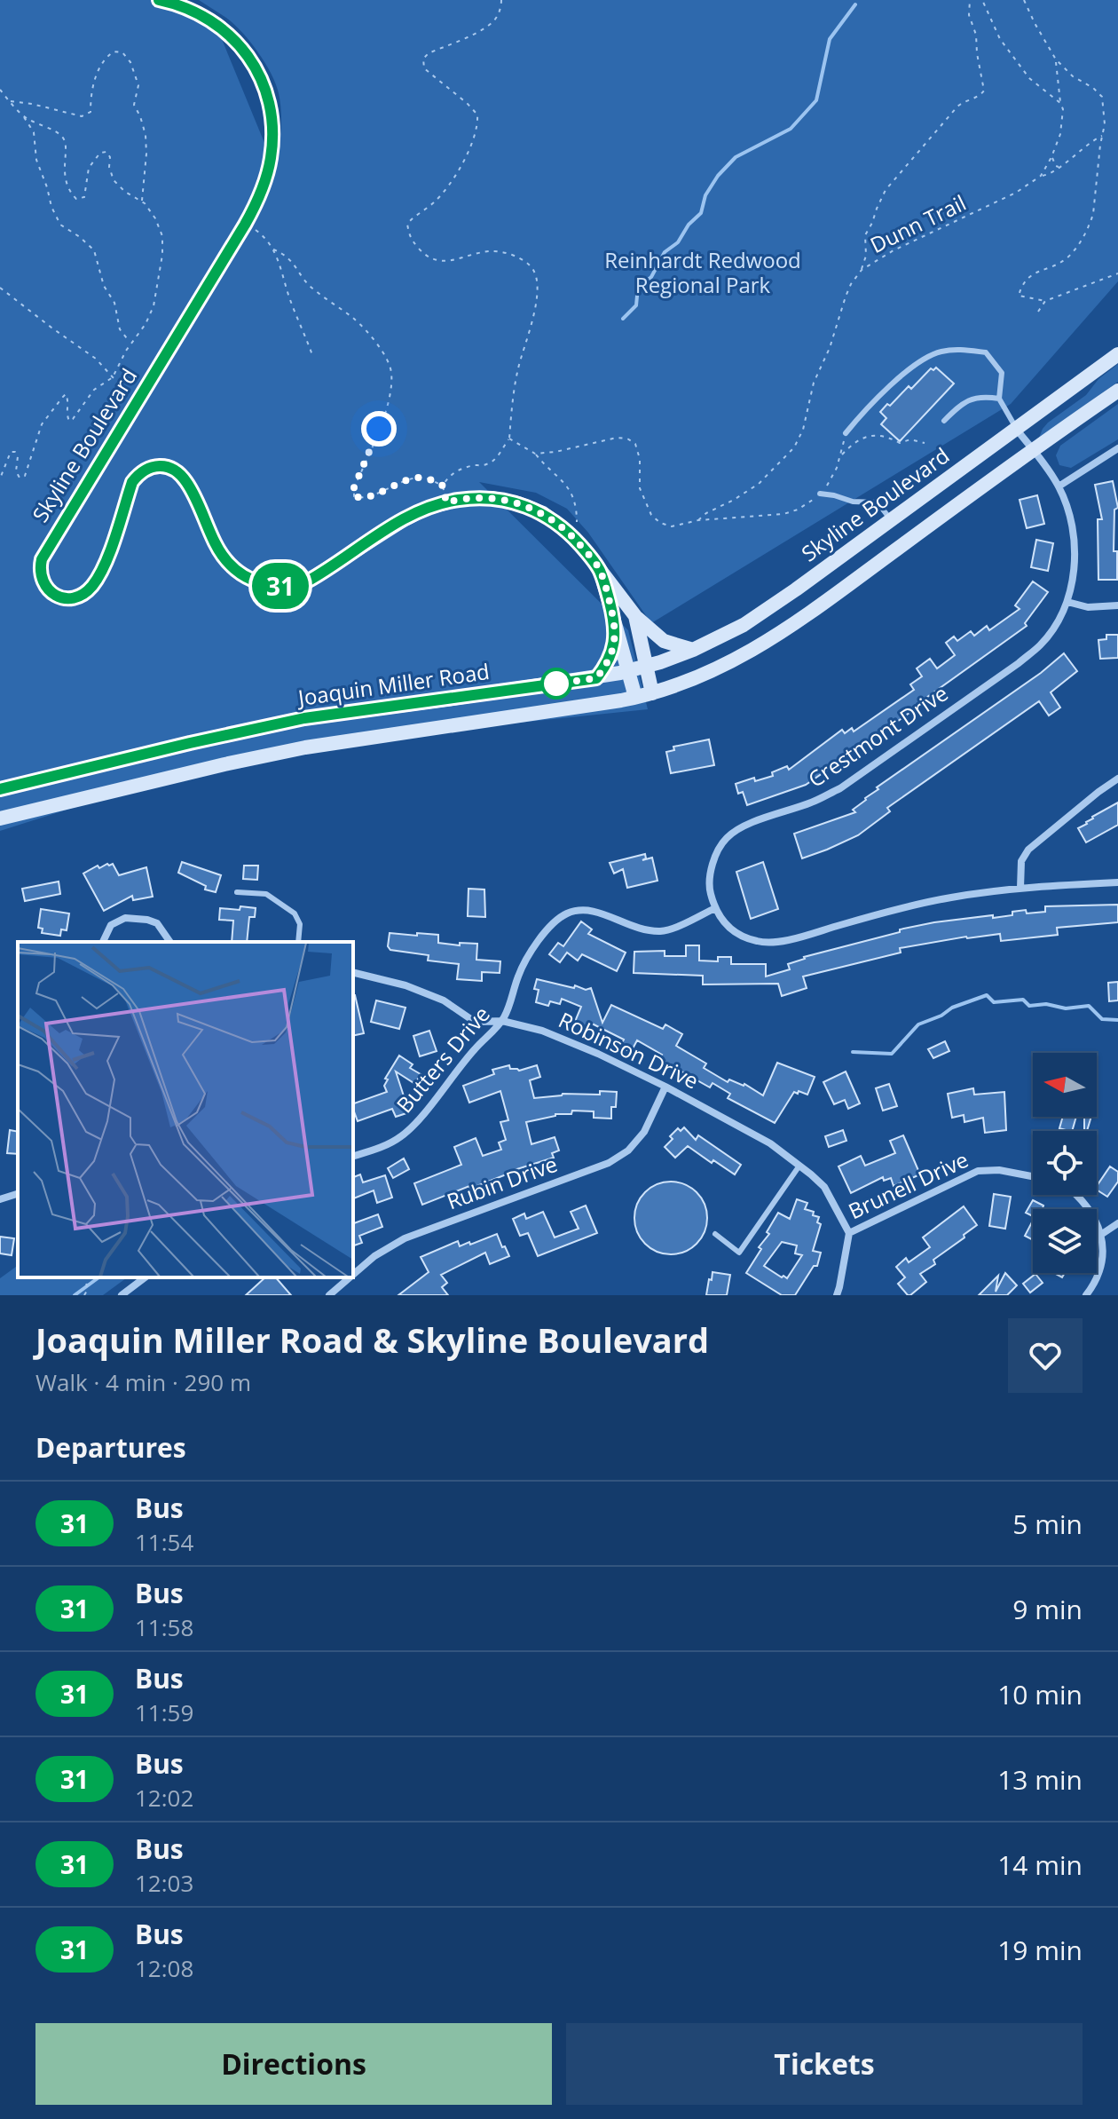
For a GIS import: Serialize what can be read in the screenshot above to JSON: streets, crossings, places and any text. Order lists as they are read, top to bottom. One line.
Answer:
{"streets":{"main road":["Skyline Boulevard","Joaquin Miller Road"],"street":["Crestmont Drive","Robinson Drive","Butters Drive","Rubin Drive","Brunell Drive"],"path":["Dunn Trail"]},"crossings":[["Skyline Boulevard","Joaquin Miller Road"],["Skyline Boulevard","Crestmont Drive"],["Crestmont Drive","Butters Drive"],["Robinson Drive","Butters Drive"],["Robinson Drive","Rubin Drive"],["Robinson Drive","Brunell Drive"]],"parks":["Reinhardt Redwood Regional Park"],"lines":["bus line 31"],"north":"left","page":{"on_map":"31","heading":[["Joaquin Miller Road & Skyline Boulevard","Walk · 4 min · 290 m"],"Departures"],"list":[{"mark":"31","name":"Bus","note":"11:54","value":"5 min"},{"mark":"31","name":"Bus","note":"11:58","value":"9 min"},{"mark":"31","name":"Bus","note":"11:59","value":"10 min"},{"mark":"31","name":"Bus","note":"12:02","value":"13 min"},{"mark":"31","name":"Bus","note":"12:03","value":"14 min"},{"mark":"31","name":"Bus","note":"12:08","value":"19 min"}],"buttons":["Directions","Tickets"]}}
